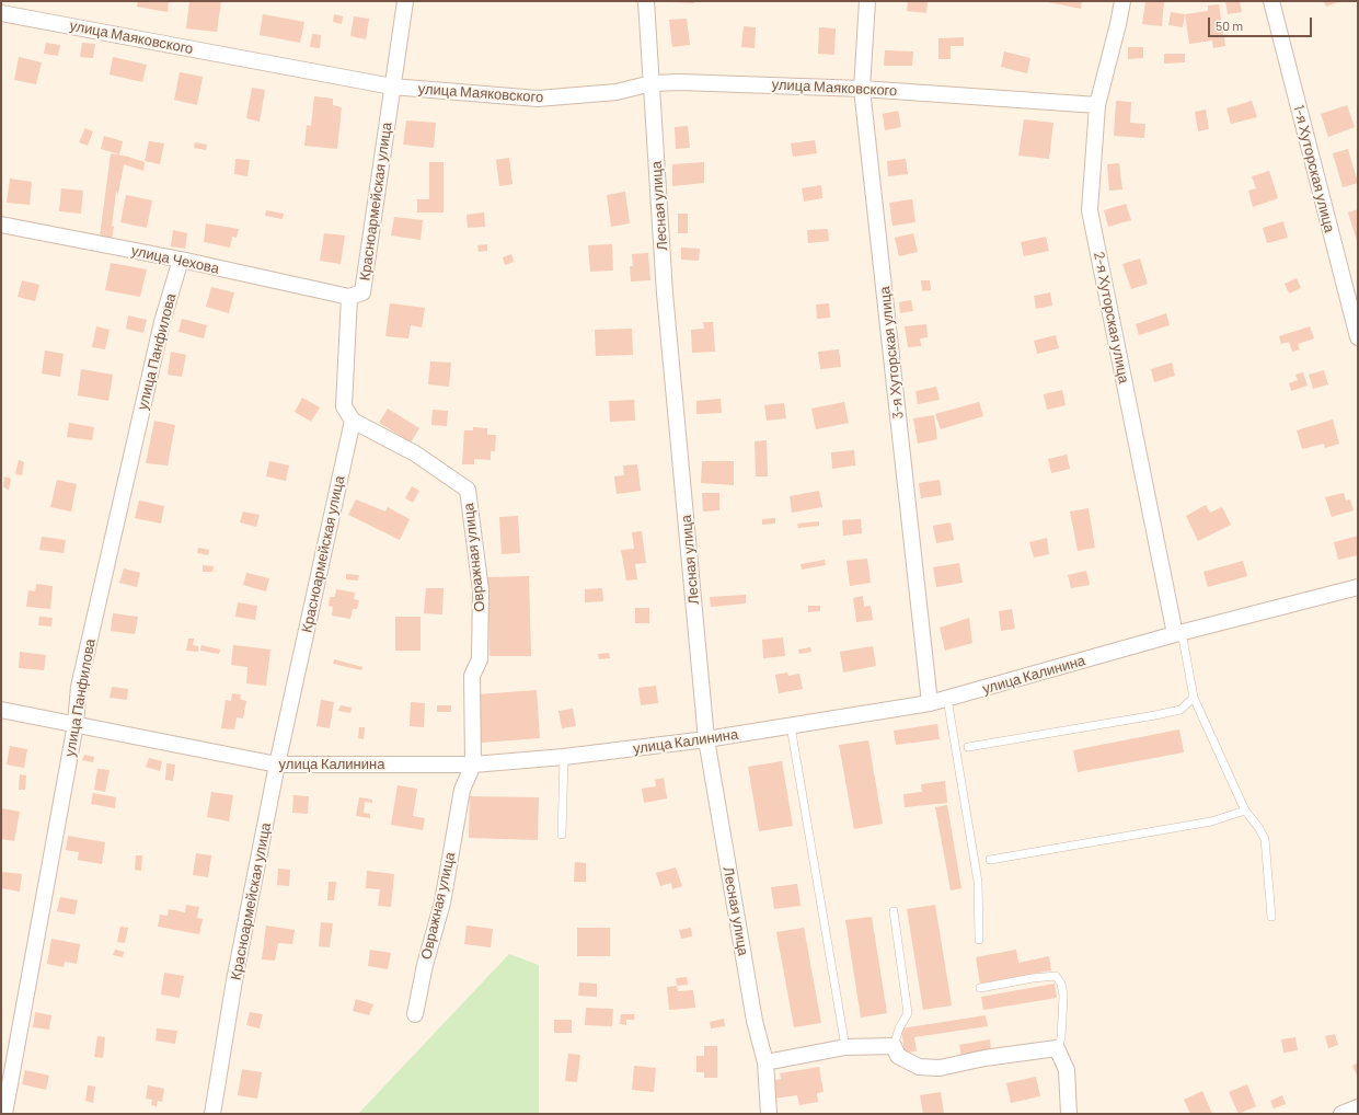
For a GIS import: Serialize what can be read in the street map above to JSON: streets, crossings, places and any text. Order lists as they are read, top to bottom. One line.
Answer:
{"streets":{"street":["улица Маяковского","1-я Хуторская улица","Красноармейская улица","Лесная улица","улица Чехова","2-я Хуторская улица","улица Панфилова","3-я Хуторская улица","Овражная улица","улица Калинина"]},"crossings":[["улица Маяковского","Красноармейская улица"],["улица Маяковского","Лесная улица"],["улица Маяковского","2-я Хуторская улица"],["улица Маяковского","3-я Хуторская улица"],["Красноармейская улица","улица Чехова"],["Красноармейская улица","Овражная улица"],["Красноармейская улица","улица Калинина"],["Лесная улица","улица Калинина"],["улица Чехова","улица Панфилова"],["2-я Хуторская улица","улица Калинина"],["улица Панфилова","улица Калинина"],["3-я Хуторская улица","улица Калинина"],["Овражная улица","улица Калинина"]],"scale_bar":"50 m"}
